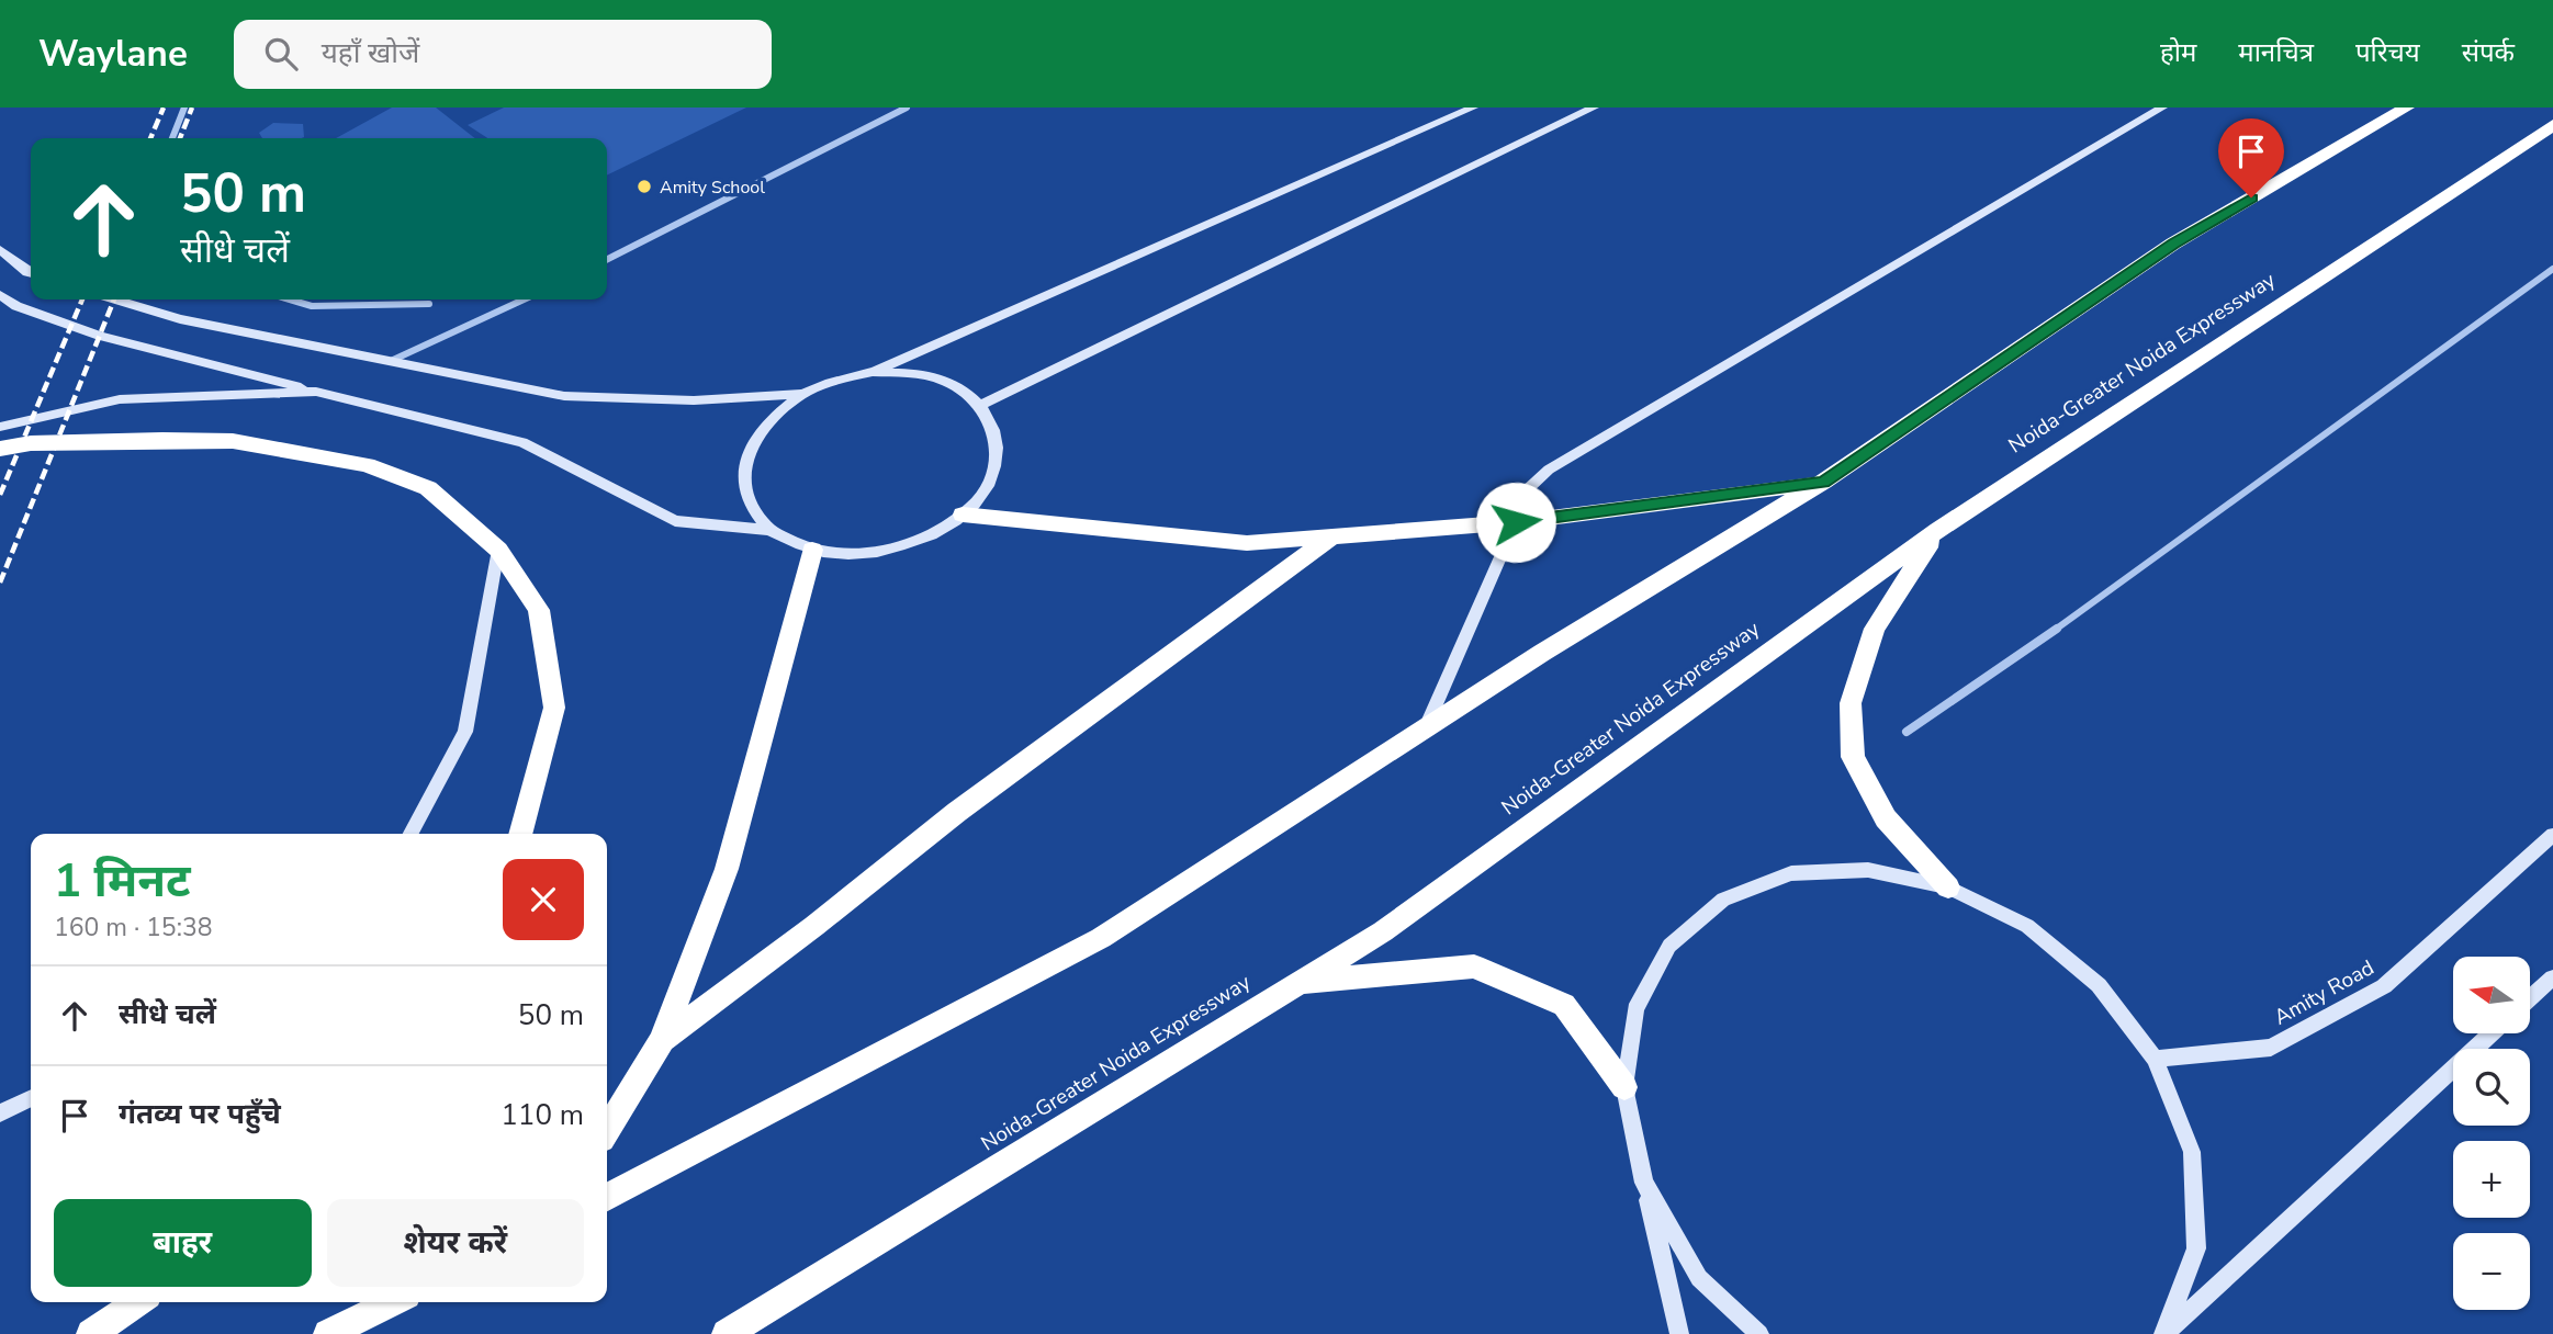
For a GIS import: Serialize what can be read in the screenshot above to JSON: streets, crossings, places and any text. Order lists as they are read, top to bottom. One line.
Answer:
{"streets":{"highway":["Noida-Greater Noida Expressway"],"street":["Amity Road"]},"places":["Amity School"],"north":"left","page":{"header":"Waylane","search":"यहाँ खोजें","nav":["होम","मानचित्र","परिचय","संपर्क"],"turn":["50 m","सीधे चलें"],"heading":["1 मिनट","160 m · 15:38"],"map_buttons":["+","−"],"list":[{"name":"सीधे चलें","value":"50 m"},{"name":"गंतव्य पर पहुँचे","value":"110 m"}],"buttons":["बाहर","शेयर करें"]}}
